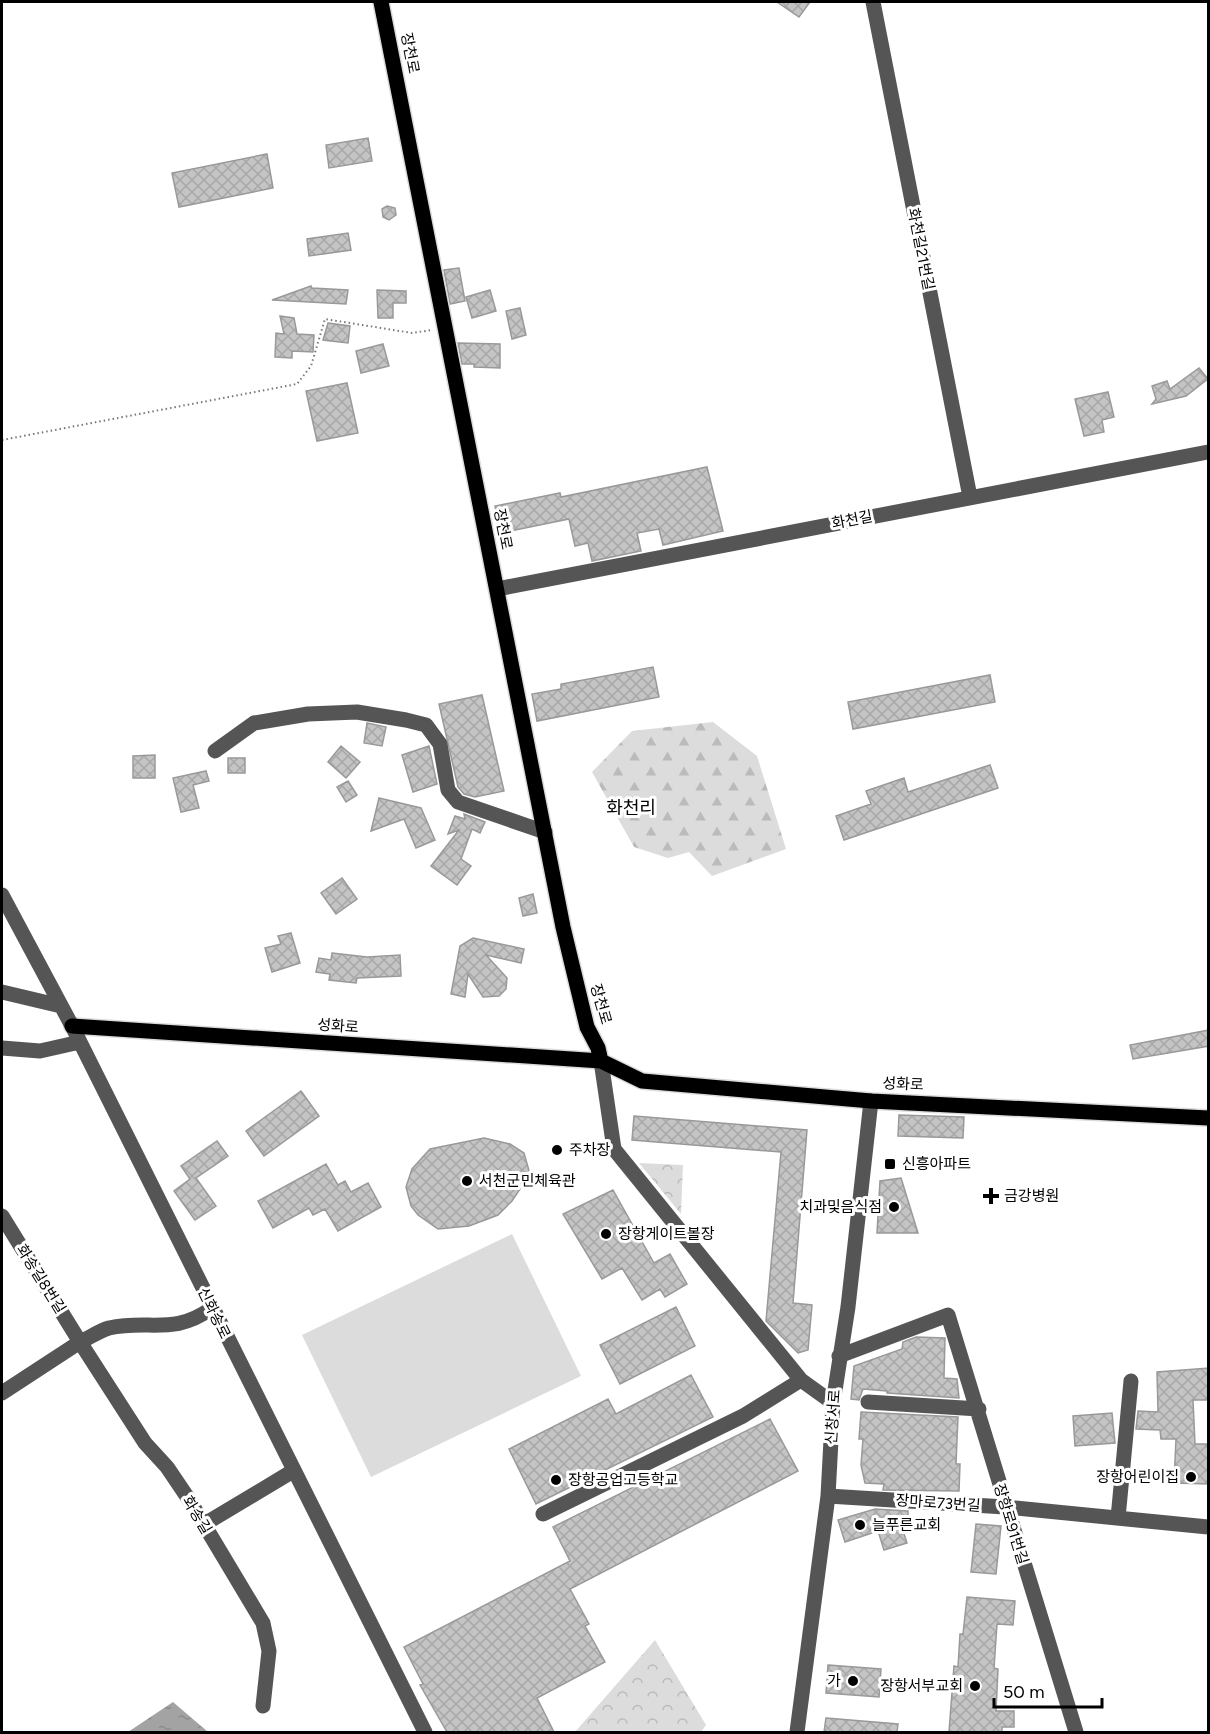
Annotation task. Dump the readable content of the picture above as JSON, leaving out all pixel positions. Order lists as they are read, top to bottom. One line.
{"streets":{"main road":["장천로","성화로"],"street":["화천길21번길","화천길","화송길8번길","신화송로","신창서로","장마로73번길","화송길","장항로91번길"]},"crossings":[["장천로","화천길"],["장천로","성화로"],["화천길21번길","화천길"],["성화로","신화송로"],["성화로","신창서로"],["화송길8번길","화송길"],["신창서로","장마로73번길"],["신창서로","장항로91번길"],["장마로73번길","장항로91번길"]],"districts":["화천리"],"places":{"other":["주차장","서천군민체육관","치과및음식점","장항게이트볼장","장항어린이집","장항공업고등학교","늘푸른교회","가","장항서부교회"],"transit":["신흥아파트"],"health":["금강병원"]},"scale_bar":"50 m"}
